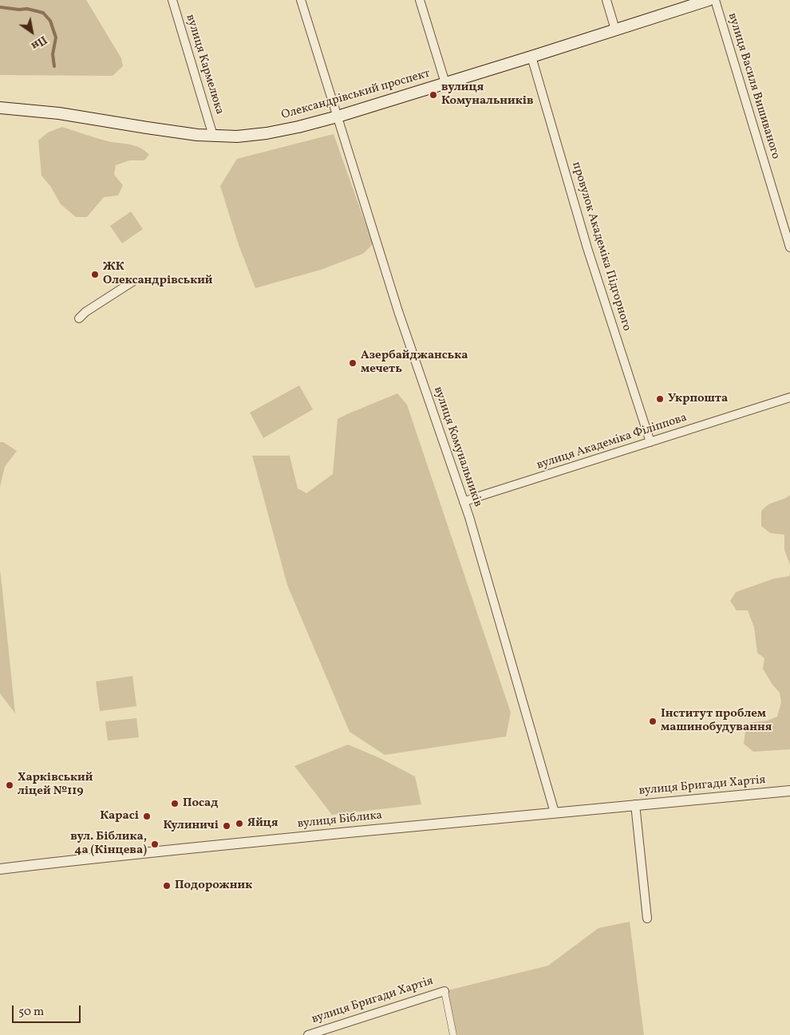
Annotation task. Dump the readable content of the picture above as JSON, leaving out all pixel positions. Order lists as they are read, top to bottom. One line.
{"streets":{"main road":["Олександрівський проспект"],"street":["вулиця Кармелюка","вулиця Василя Вишиваного","провулок Академіка Підгорного","вулиця Академіка Філіппова","вулиця Комунальників","вулиця Бригади Хартія","вулиця Біблика"]},"crossings":[["вулиця Кармелюка","Олександрівський проспект"],["Олександрівський проспект","провулок Академіка Підгорного"],["Олександрівський проспект","вулиця Комунальників"],["провулок Академіка Підгорного","вулиця Академіка Філіппова"],["вулиця Академіка Філіппова","вулиця Комунальників"],["вулиця Комунальників","вулиця Біблика"],["вулиця Бригади Хартія","вулиця Біблика"]],"places":["вулиця Комунальників","ЖК Олександрівський","Азербайджанська мечеть","Укрпошта","Інститут проблем машинобудування","Харківський ліцей №119","Посад","Карасі","Яйця","Кулиничі","вул. Біблика, 4а (Кінцева)","Подорожник"],"scale_bar":"50 m","north":"bottom right"}
